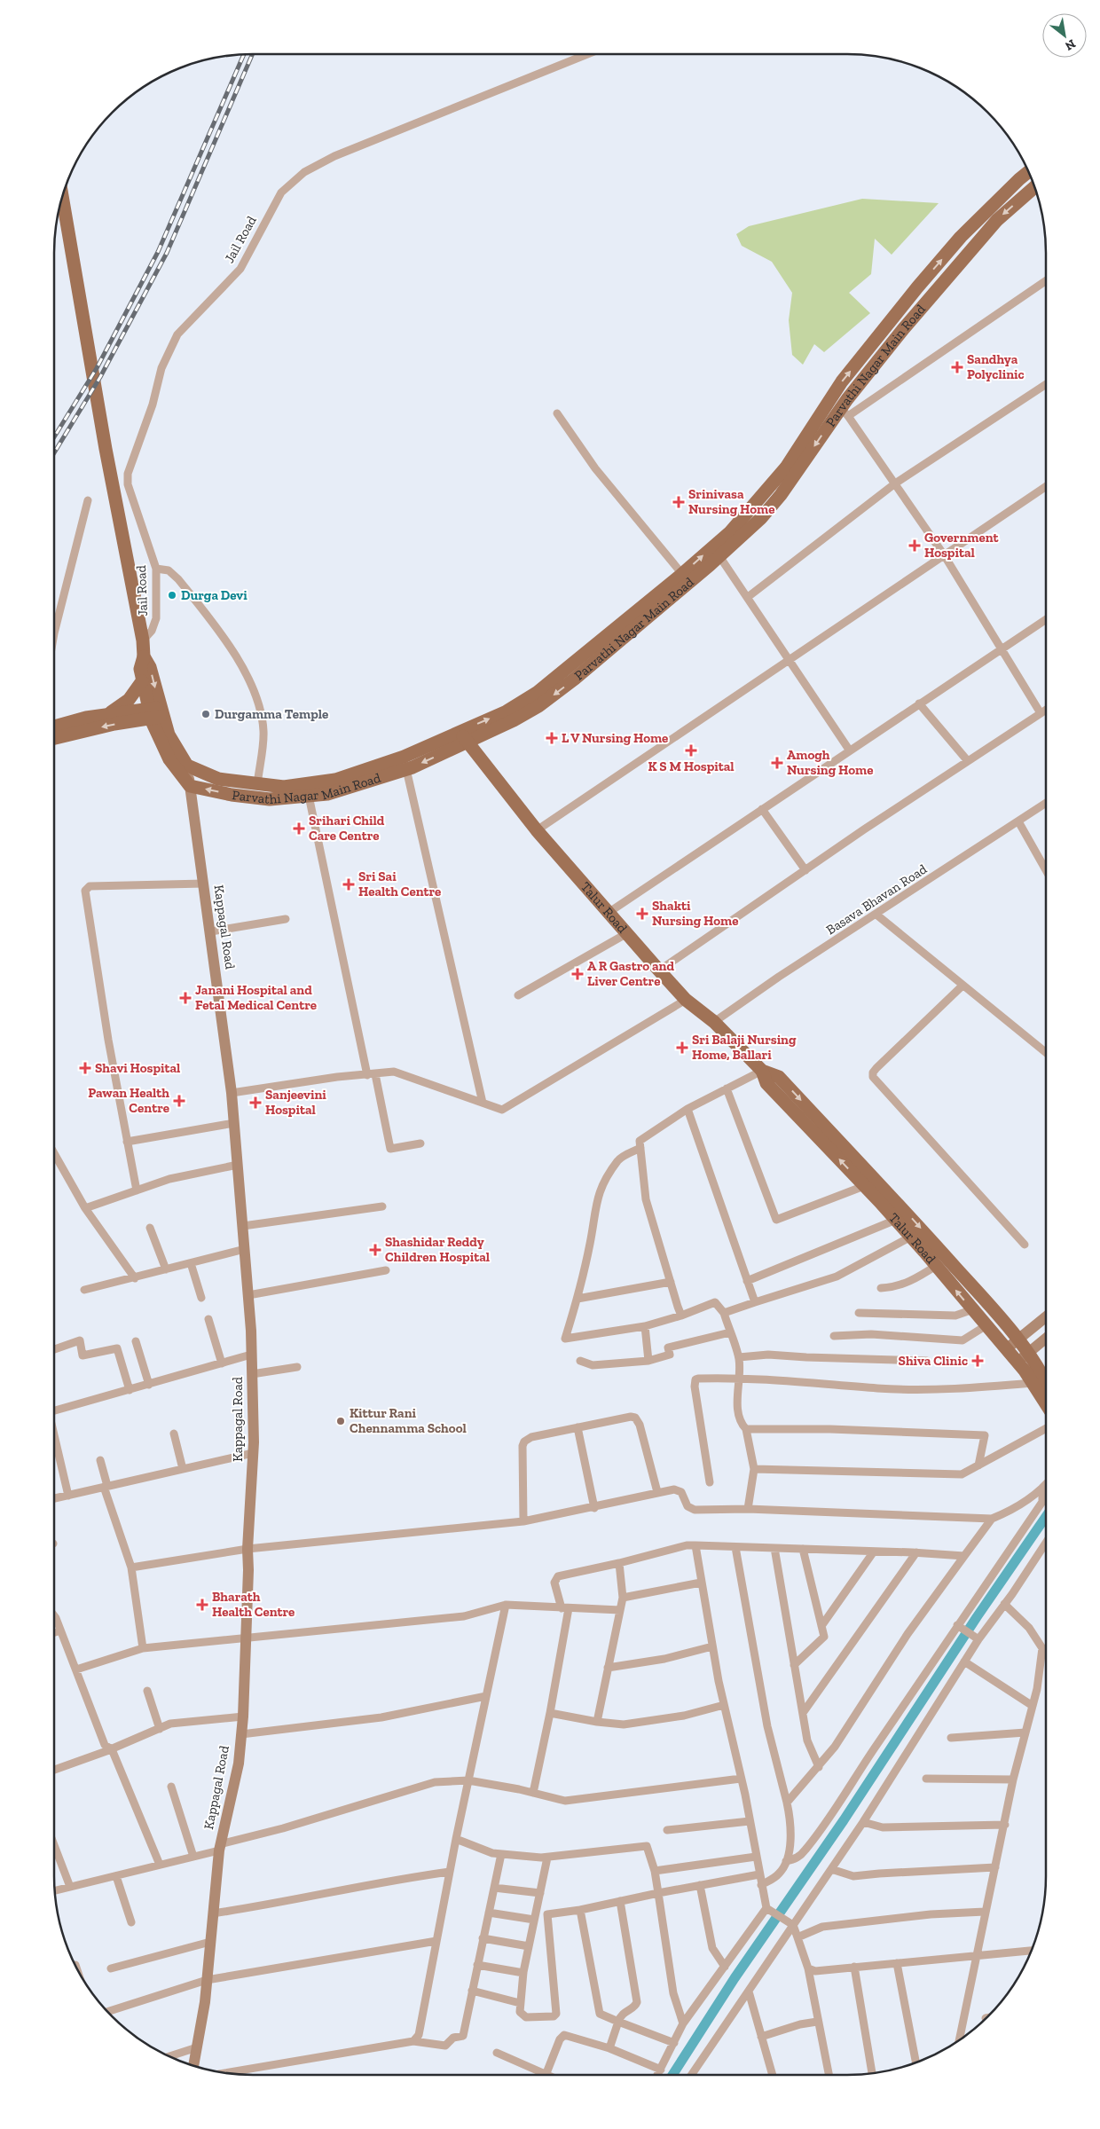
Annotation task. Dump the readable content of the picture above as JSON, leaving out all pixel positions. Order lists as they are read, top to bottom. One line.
{"streets":{"main road":["Parvathi Nagar Main Road","Talur Road","Kappagal Road"],"street":["Jail Road","Basava Bhavan Road"]},"crossings":[["Parvathi Nagar Main Road","Talur Road"],["Parvathi Nagar Main Road","Kappagal Road"],["Basava Bhavan Road","Talur Road"]],"places":{"health":["Sandhya Polyclinic","Srinivasa Nursing Home","Government Hospital","L V Nursing Home","K S M Hospital","Amogh Nursing Home","Srihari Child Care Centre","Sri Sai Health Centre","Shakti Nursing Home","A R Gastro and Liver Centre","Janani Hospital and Fetal Medical Centre","Sri Balaji Nursing Home, Ballari","Shavi Hospital","Pawan Health Centre","Sanjeevini Hospital","Shashidar Reddy Children Hospital","Shiva Clinic","Bharath Health Centre"],"other":["Durga Devi","Durgamma Temple","Kittur Rani Chennamma School"]},"north":"bottom right"}
